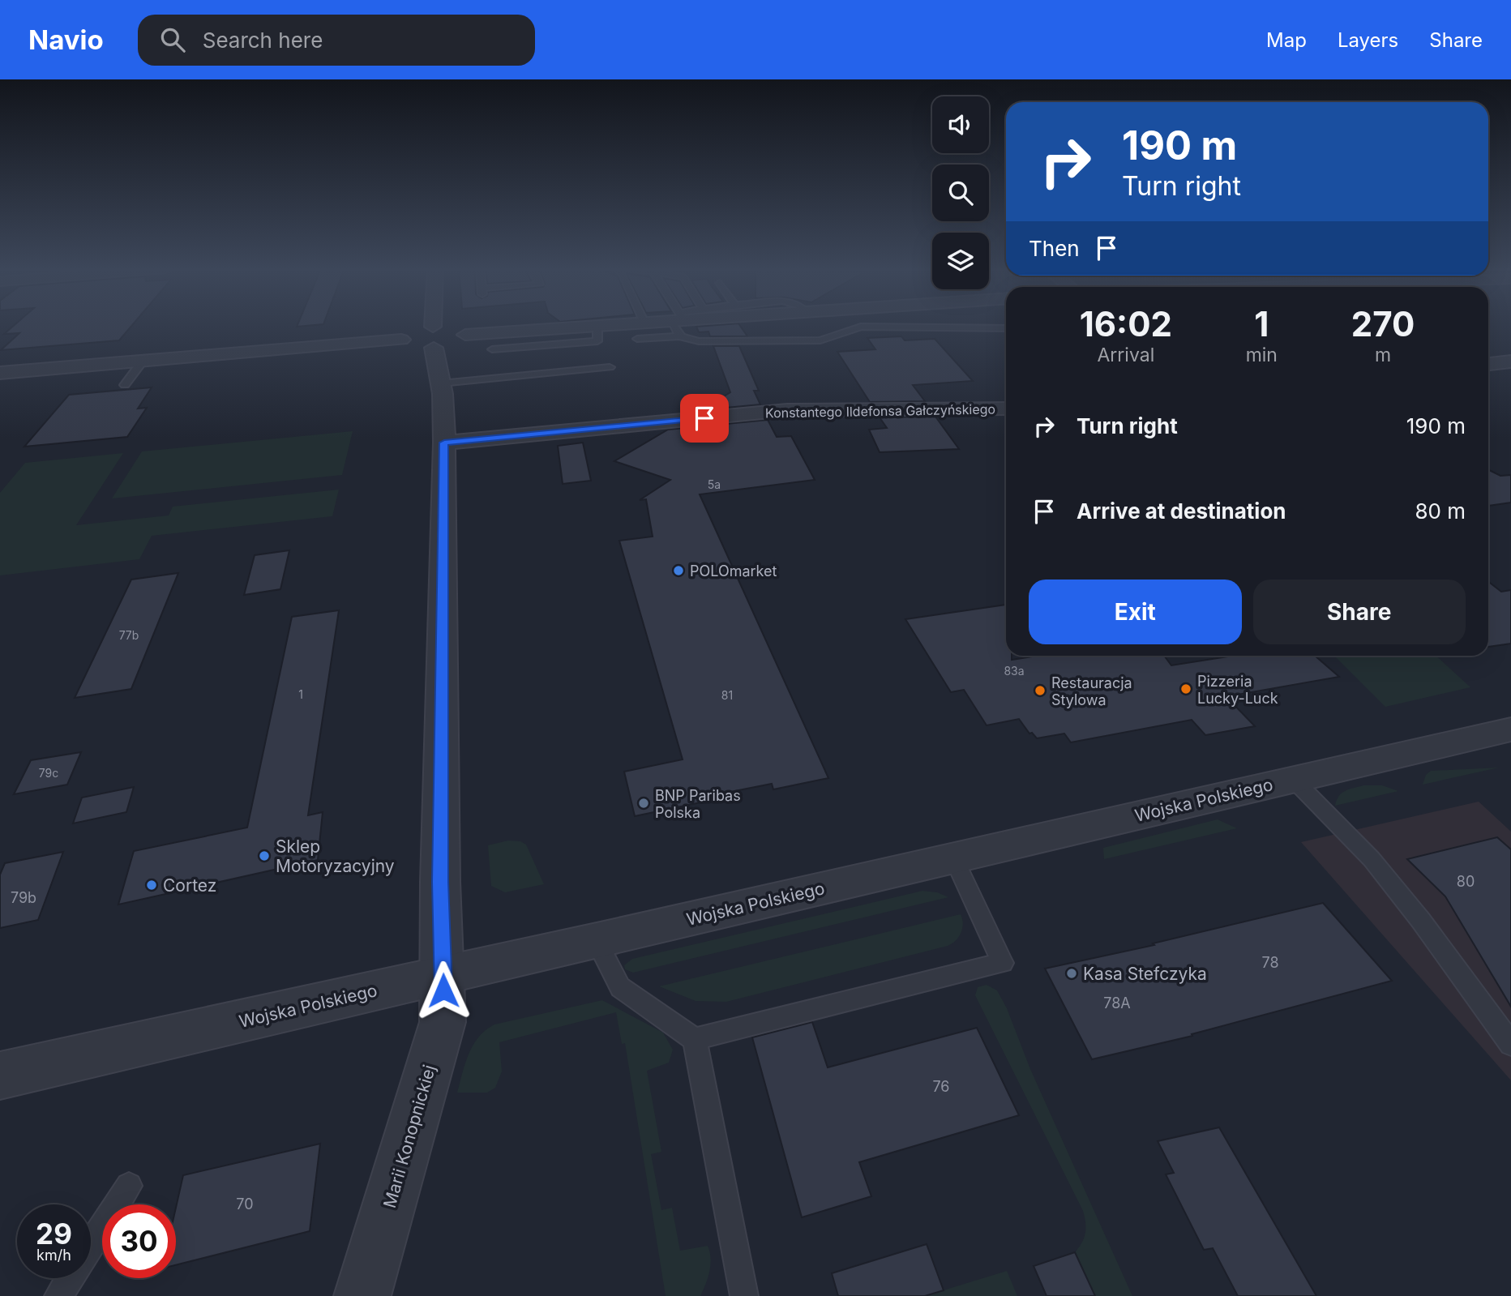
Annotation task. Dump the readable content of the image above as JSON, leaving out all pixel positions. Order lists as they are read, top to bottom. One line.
{"streets":{"street":["Konstantego Ildefonsa Gałczyńskiego","Wojska Polskiego","Marii Konopnickiej"]},"crossings":[["Konstantego Ildefonsa Gałczyńskiego","Marii Konopnickiej"],["Wojska Polskiego","Marii Konopnickiej"]],"places":["POLOmarket","Pizzeria Lucky-Luck","Restauracja Stylowa","BNP Paribas Polska","Sklep Motoryzacyjny","Cortez","Kasa Stefczyka"],"house_numbers":["5a","77b","83a","1","81","79c","80","79b","78","78A","76","70"],"page":{"header":"Navio","search":"Search here","nav":["Map","Layers","Share"],"turn":["190 m","Turn right"],"then":"Then","eta":["16:02","Arrival","1","min","270","m"],"list":[{"name":"Turn right","value":"190 m"},{"name":"Arrive at destination","value":"80 m"}],"buttons":["Exit","Share"],"speed":"29 km/h","limit":"30"}}
